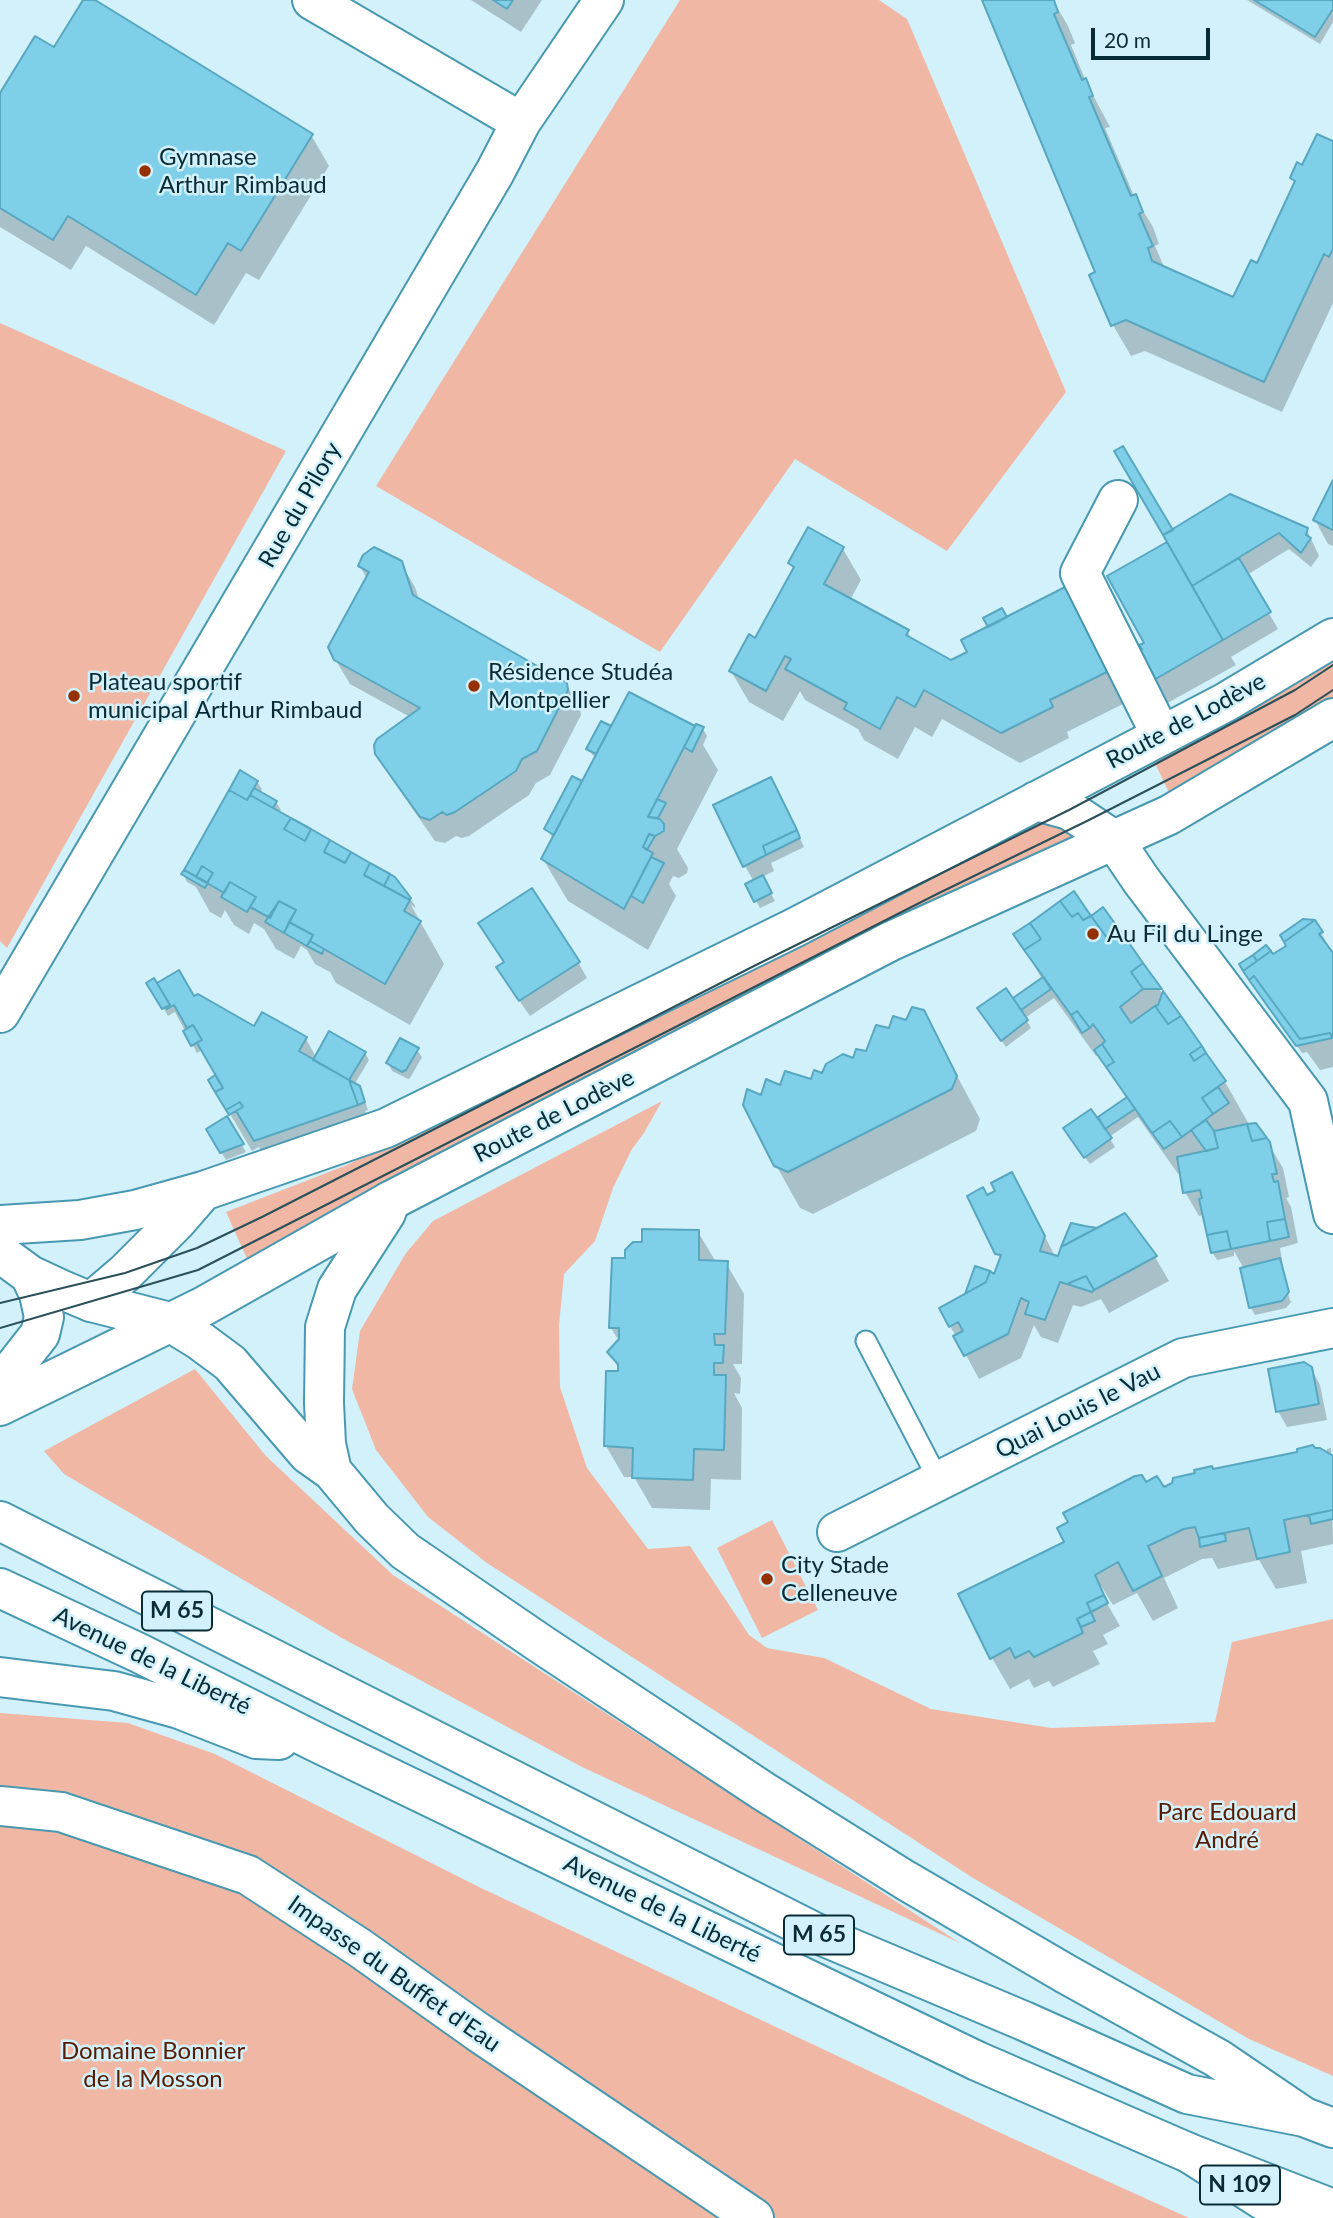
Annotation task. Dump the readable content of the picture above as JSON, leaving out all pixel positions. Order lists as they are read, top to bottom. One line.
{"streets":{"main road":["Rue du Pilory","Route de Lodève","Quai Louis le Vau","M 65","Avenue de la Liberté","Impasse du Buffet d'Eau","N 109"]},"crossings":[["Route de Lodève","M 65"],["M 65","Avenue de la Liberté"],["Avenue de la Liberté","N 109"]],"parks":["Parc Edouard André","Domaine Bonnier de la Mosson"],"places":["Gymnase Arthur Rimbaud","Résidence Studéa Montpellier","Plateau sportif municipal Arthur Rimbaud","Au Fil du Linge","City Stade Celleneuve"],"scale_bar":"20 m"}
